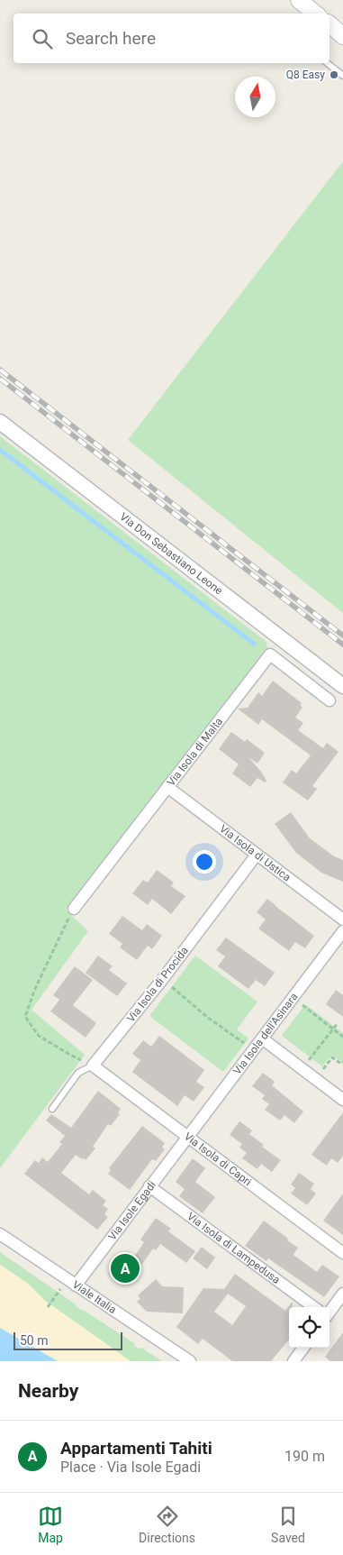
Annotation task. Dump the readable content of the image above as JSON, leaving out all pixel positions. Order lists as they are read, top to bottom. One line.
{"streets":{"street":["Via Don Sebastiano Leone","Via Isola di Malta","Via Isola di Ustica","Via Isola di Procida","Via Isola dell'Asinara","Via Isola di Capri","Via Isole Egadi","Via Isola di Lampedusa","Viale Italia"]},"crossings":[["Via Isola di Malta","Via Isola di Ustica"],["Via Isola di Ustica","Via Isola di Procida"],["Via Isola di Procida","Via Isola di Capri"],["Via Isola dell'Asinara","Via Isola di Capri"],["Via Isola dell'Asinara","Via Isole Egadi"],["Via Isola di Capri","Via Isole Egadi"],["Via Isole Egadi","Via Isola di Lampedusa"],["Via Isole Egadi","Viale Italia"]],"places":["Q8 Easy"],"scale_bar":"50 m","north":"top","page":{"search":"Search here","pins":"A","scale":"50 m","heading":"Nearby","list":[{"mark":"A","name":"Appartamenti Tahiti","note":"Place · Via Isole Egadi","value":"190 m"}],"nav":["Map","Directions","Saved"]}}
